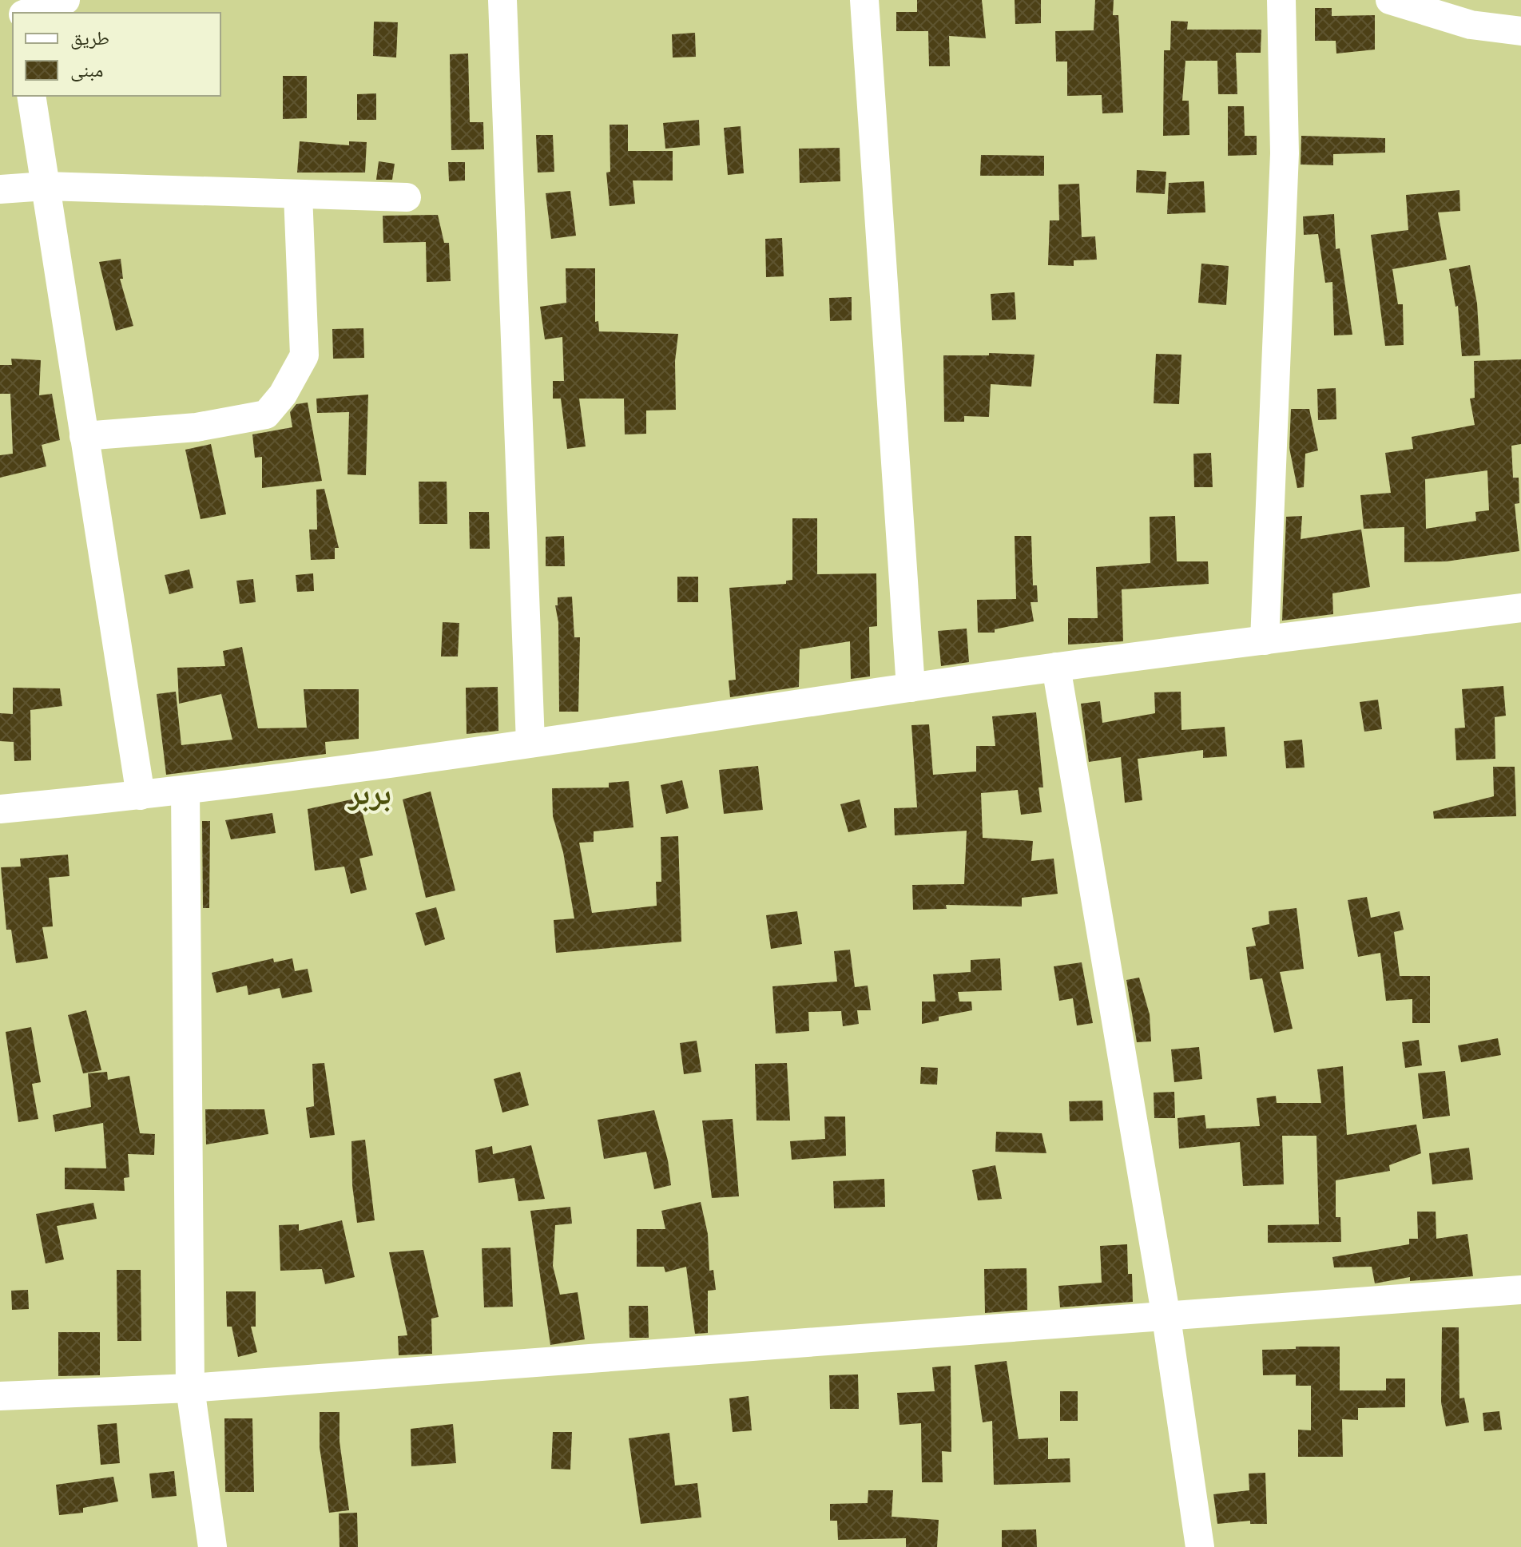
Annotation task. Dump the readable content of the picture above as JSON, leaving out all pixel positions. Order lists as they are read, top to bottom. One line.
{"districts":["بربر"],"legend":["طريق","مبنى"]}
